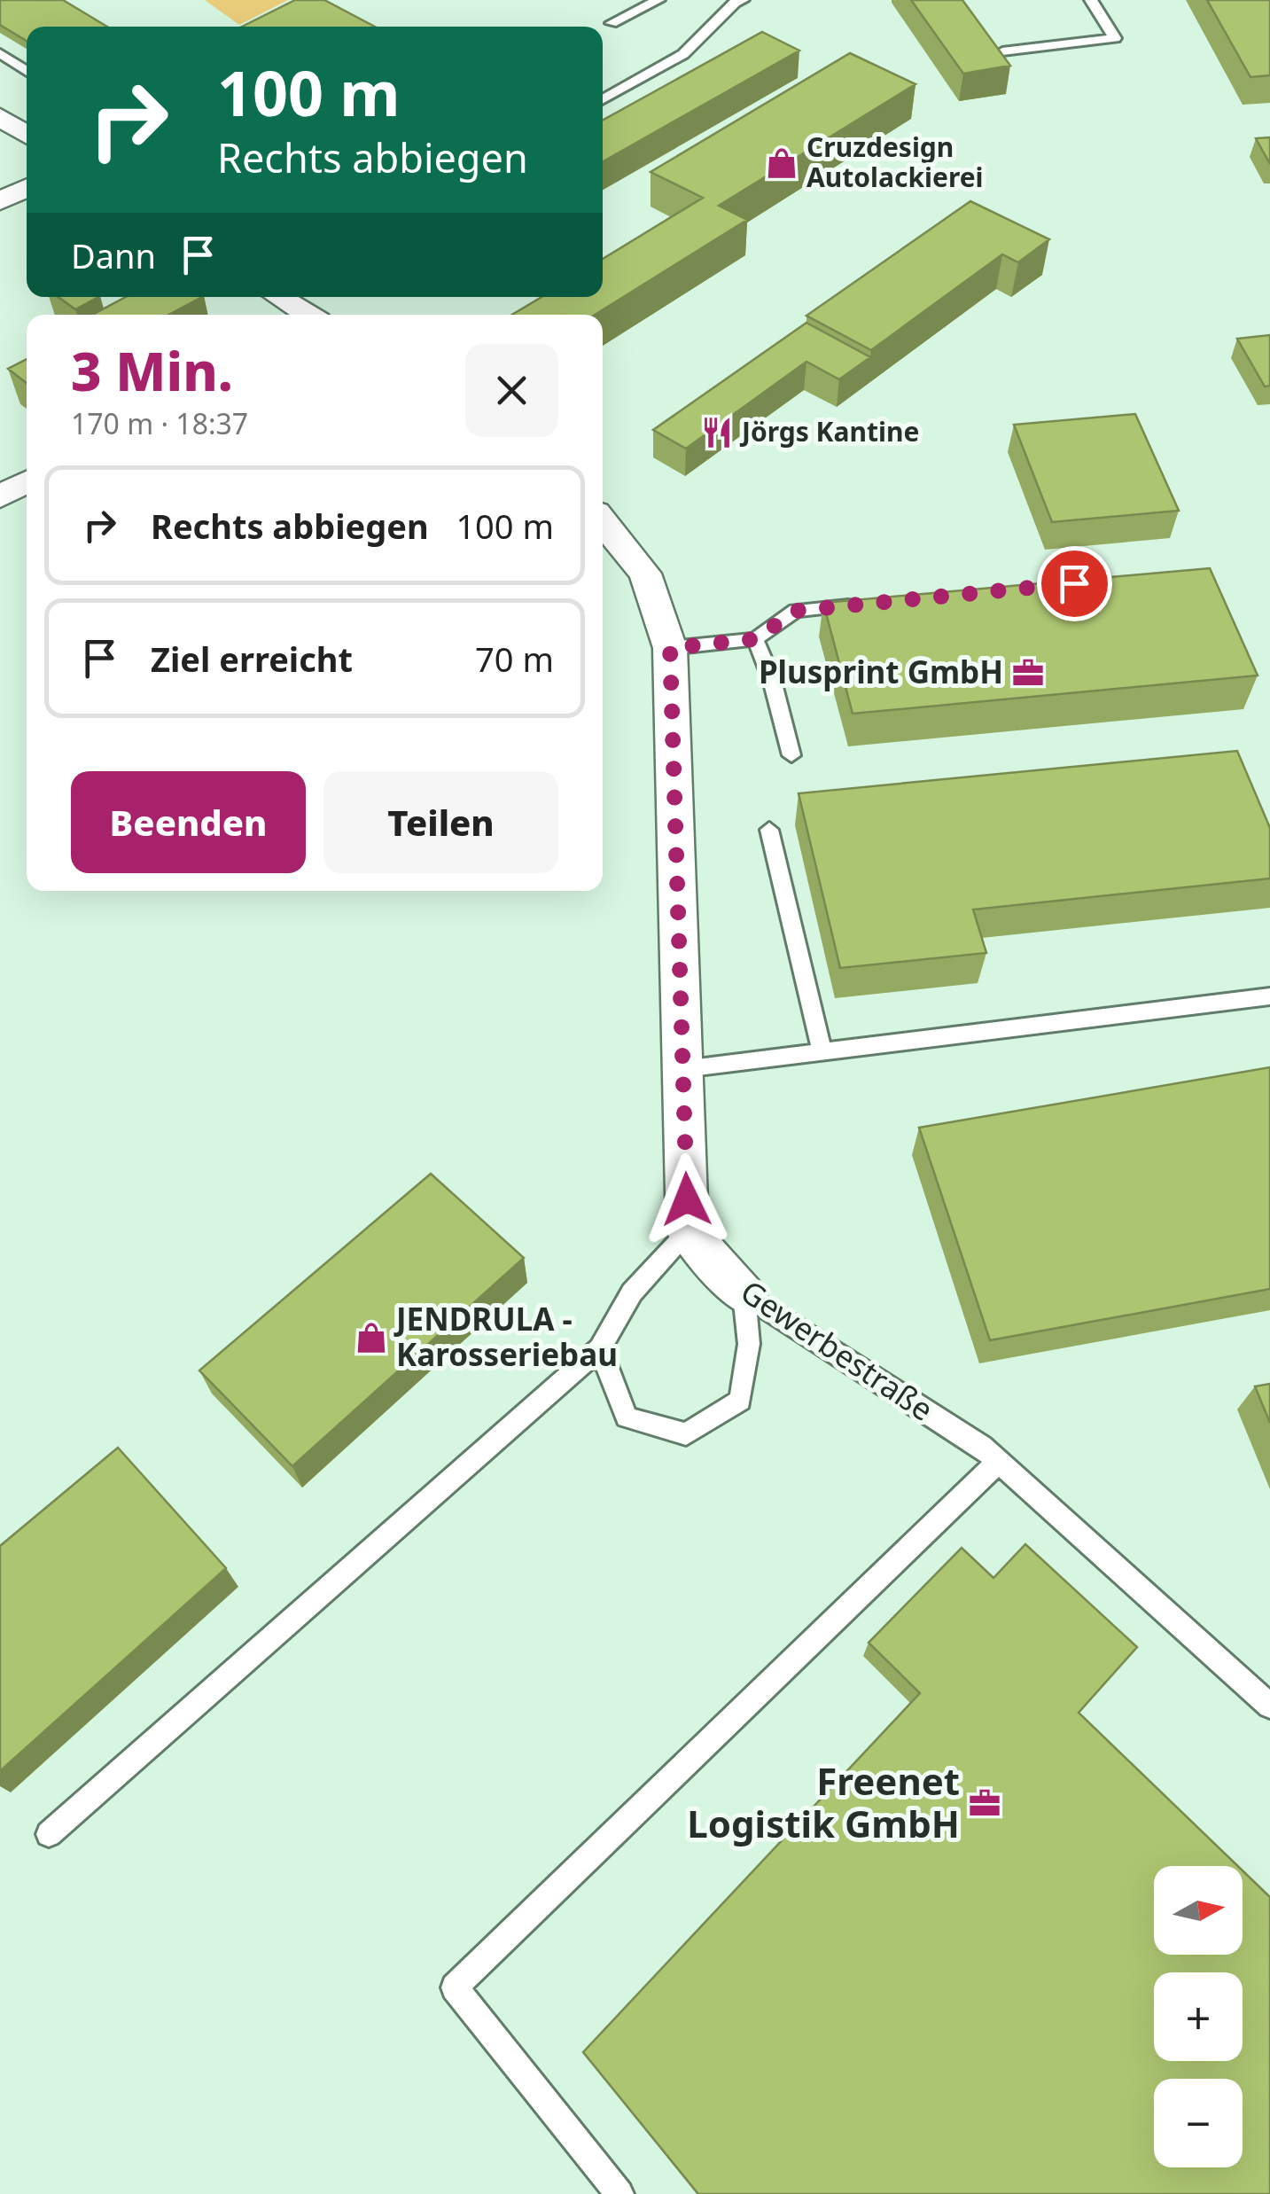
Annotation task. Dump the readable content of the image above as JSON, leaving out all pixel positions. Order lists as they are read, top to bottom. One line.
{"streets":{"street":["Gewerbestraße"]},"places":{"shop":["Cruzdesign Autolackierei","JENDRULA - Karosseriebau"],"restaurant":["Jörgs Kantine"],"office":["Plusprint GmbH","Freenet Logistik GmbH"]},"north":"right","page":{"turn":["100 m","Rechts abbiegen"],"then":"Dann","heading":["3 Min.","170 m · 18:37"],"list":[{"name":"Rechts abbiegen","value":"100 m"},{"name":"Ziel erreicht","value":"70 m"}],"buttons":["Beenden","Teilen"],"map_buttons":["+","−"]}}
